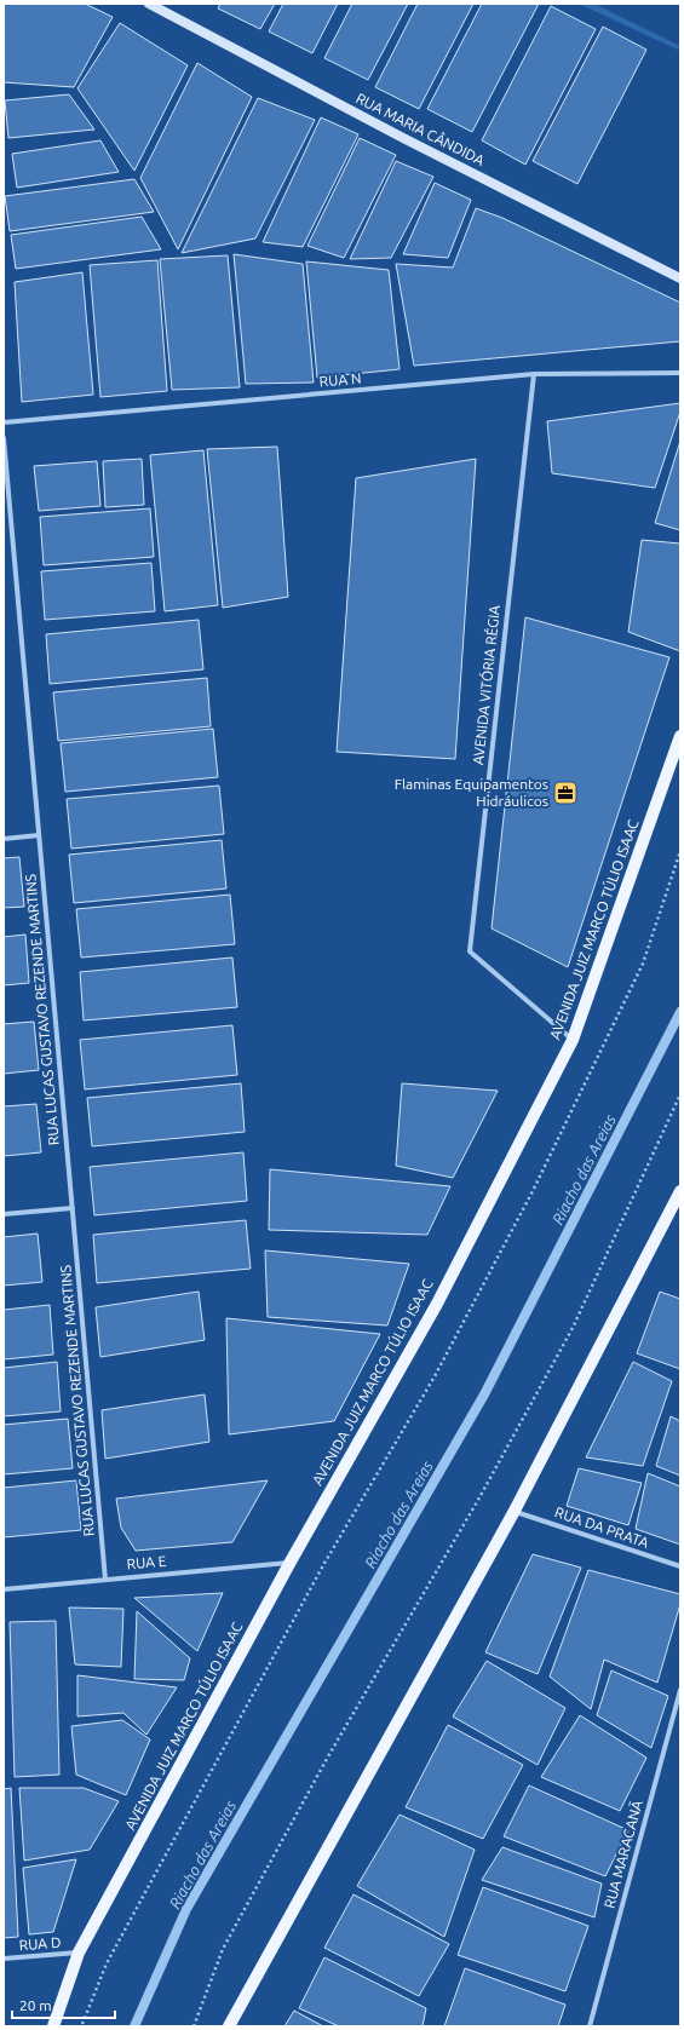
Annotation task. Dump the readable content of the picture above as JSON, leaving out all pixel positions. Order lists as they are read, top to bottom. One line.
{"streets":{"main road":["AVENIDA JUIZ MARCO TÚLIO ISAAC"],"street":["RUA MARIA CÂNDIDA","RUA N","AVENIDA VITÓRIA RÉGIA","RUA LUCAS GUSTAVO REZENDE MARTINS","RUA DA PRATA","RUA E","RUA MARACANÃ","RUA D"]},"crossings":[["RUA N","AVENIDA VITÓRIA RÉGIA"],["AVENIDA VITÓRIA RÉGIA","AVENIDA JUIZ MARCO TÚLIO ISAAC"],["AVENIDA JUIZ MARCO TÚLIO ISAAC","RUA E"],["AVENIDA JUIZ MARCO TÚLIO ISAAC","RUA D"],["RUA LUCAS GUSTAVO REZENDE MARTINS","RUA E"]],"water":["Riacho das Areias"],"places":{"office":["Flaminas Equipamentos Hidráulicos"]},"scale_bar":"20 m"}
